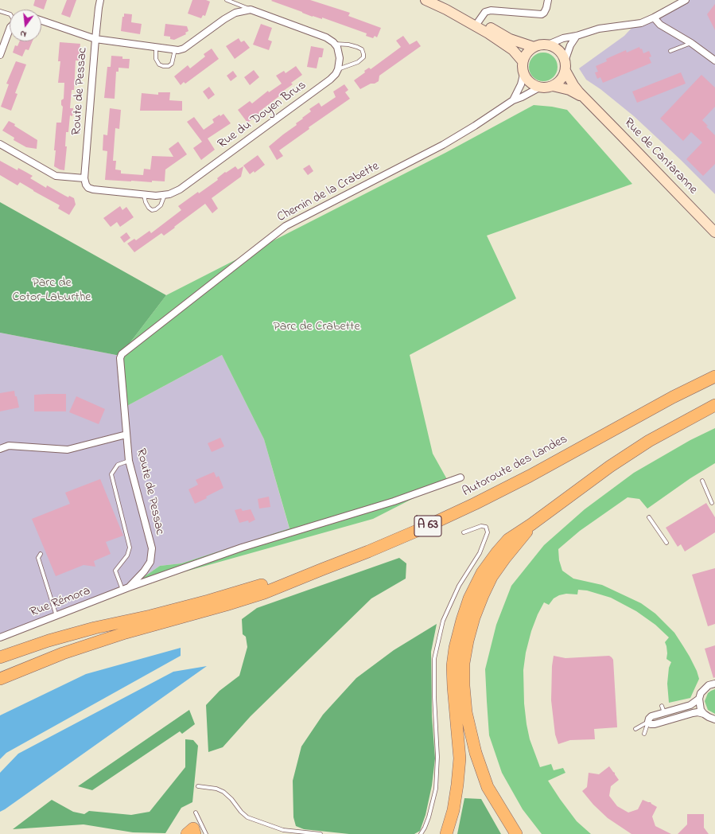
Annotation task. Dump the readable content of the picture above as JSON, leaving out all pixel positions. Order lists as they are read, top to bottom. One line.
{"streets":{"highway":["Autoroute des Landes","A 63"],"street":["Route de Pessac","Rue du Doyen Brus","Rue de Cantaranne","Chemin de la Crabette","Rue Rémora"]},"crossings":[["Route de Pessac","Rue du Doyen Brus"],["Route de Pessac","Chemin de la Crabette"],["Route de Pessac","Rue Rémora"],["Rue de Cantaranne","Chemin de la Crabette"]],"parks":["Parc de Cotor-Laburthe","Parc de Crabette"],"north":"bottom"}
